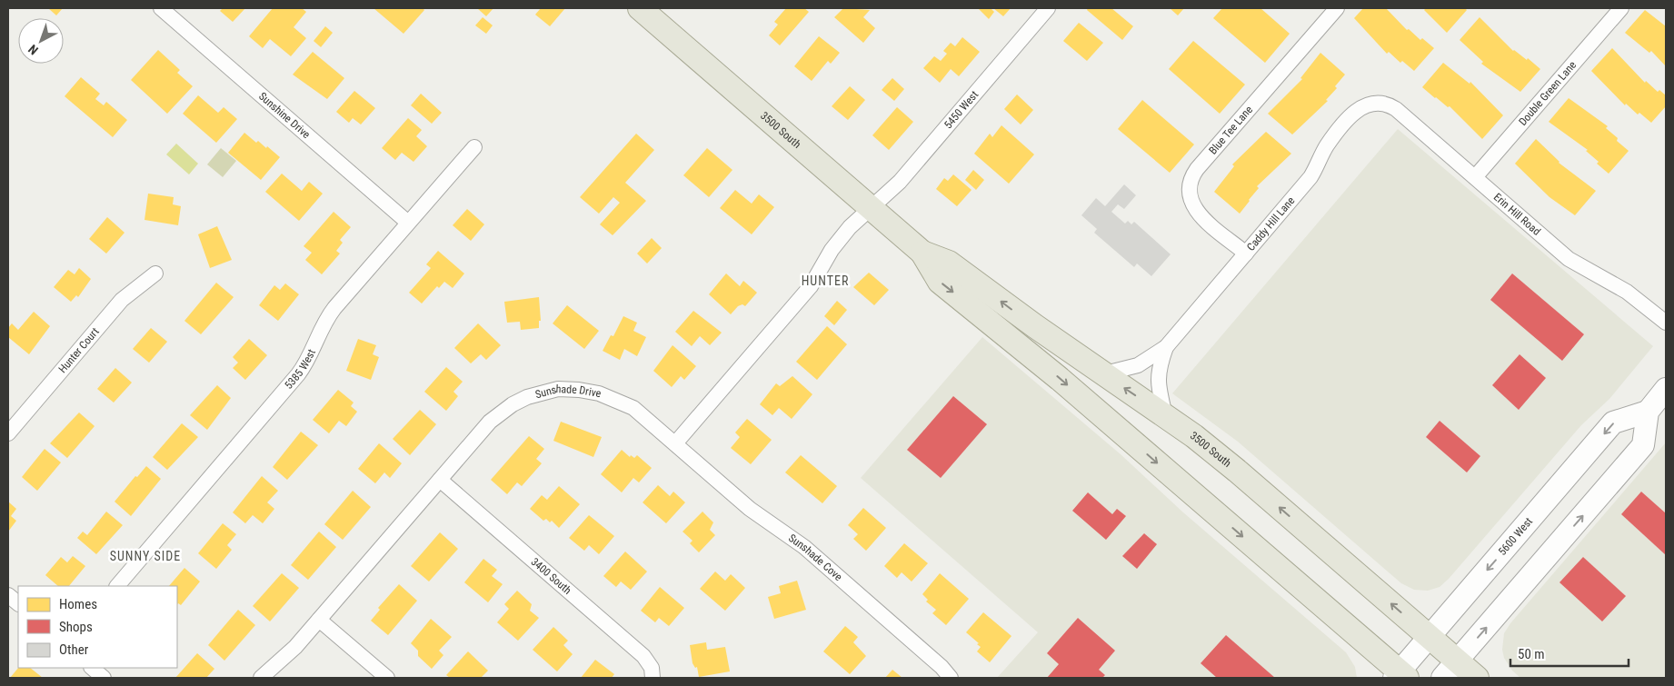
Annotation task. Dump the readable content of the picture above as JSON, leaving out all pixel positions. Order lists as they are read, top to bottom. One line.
{"streets":{"main road":["3500 South","5600 West"],"street":["Double Green Lane","5450 West","Sunshine Drive","Blue Tee Lane","Erin Hill Road","Caddy Hill Lane","Hunter Court","5385 West","Sunshade Drive","Sunshade Cove","3400 South"]},"crossings":[["Double Green Lane","Erin Hill Road"],["5450 West","3500 South"],["Sunshine Drive","5385 West"],["3500 South","Caddy Hill Lane"],["3500 South","5600 West"],["Blue Tee Lane","Caddy Hill Lane"],["Erin Hill Road","Caddy Hill Lane"],["Sunshade Drive","Sunshade Cove"],["Sunshade Drive","3400 South"]],"districts":["HUNTER","SUNNY SIDE"],"legend":["Homes","Shops","Other"],"scale_bar":"50 m","north":"bottom left"}
